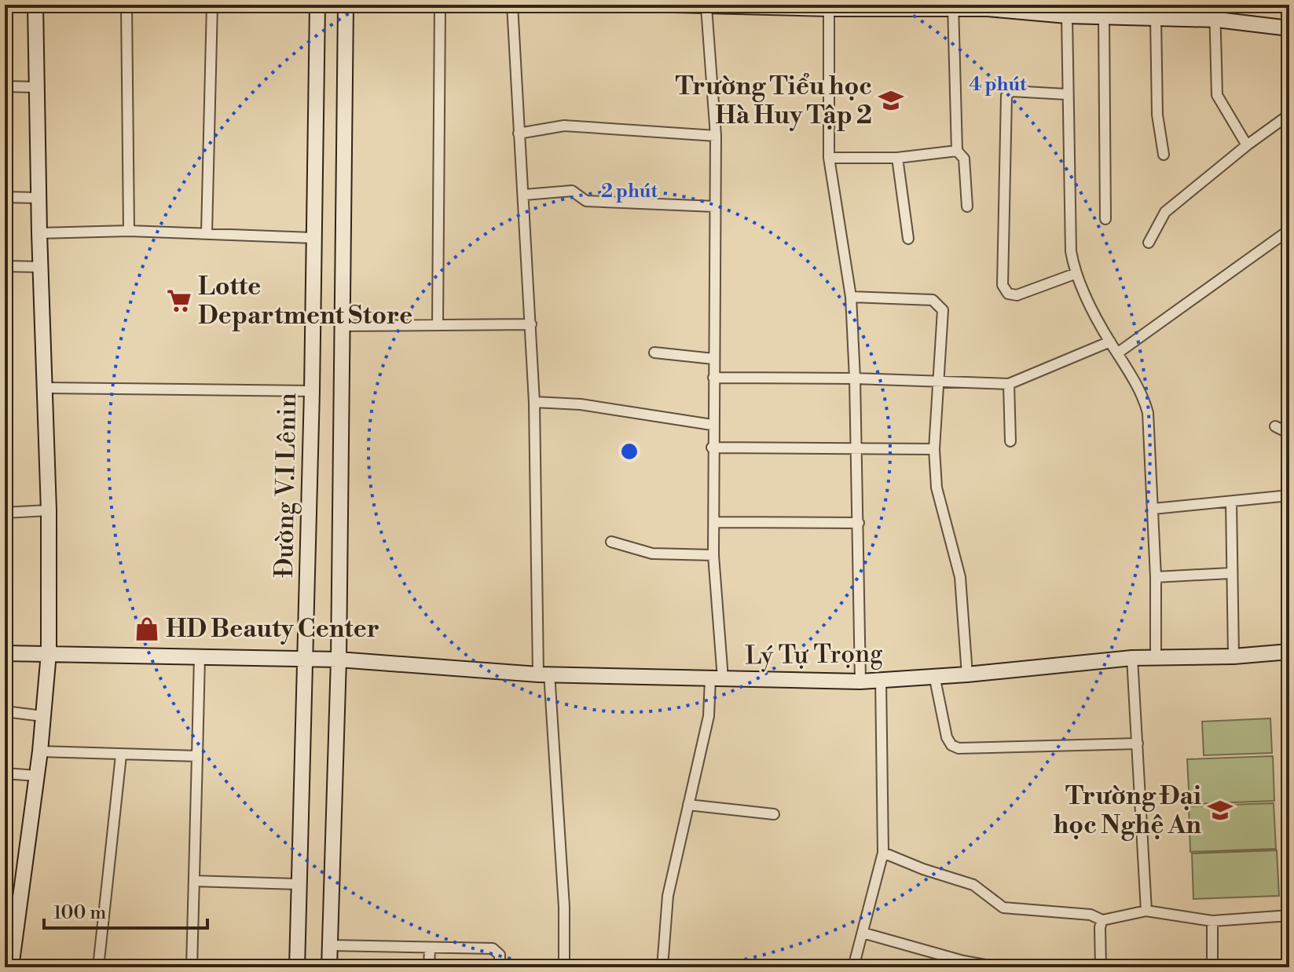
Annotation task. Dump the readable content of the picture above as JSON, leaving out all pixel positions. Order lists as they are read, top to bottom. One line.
{"streets":{"street":["Đường V.I Lênin","Lý Tự Trọng"]},"crossings":[["Đường V.I Lênin","Lý Tự Trọng"]],"places":{"school or university":["Trường Tiểu học Hà Huy Tập 2","Trường Đại học Nghệ An"],"supermarket":["Lotte Department Store"],"shop":["HD Beauty Center"]},"scale_bar":"100 m","rings":["4 phút","2 phút"]}
